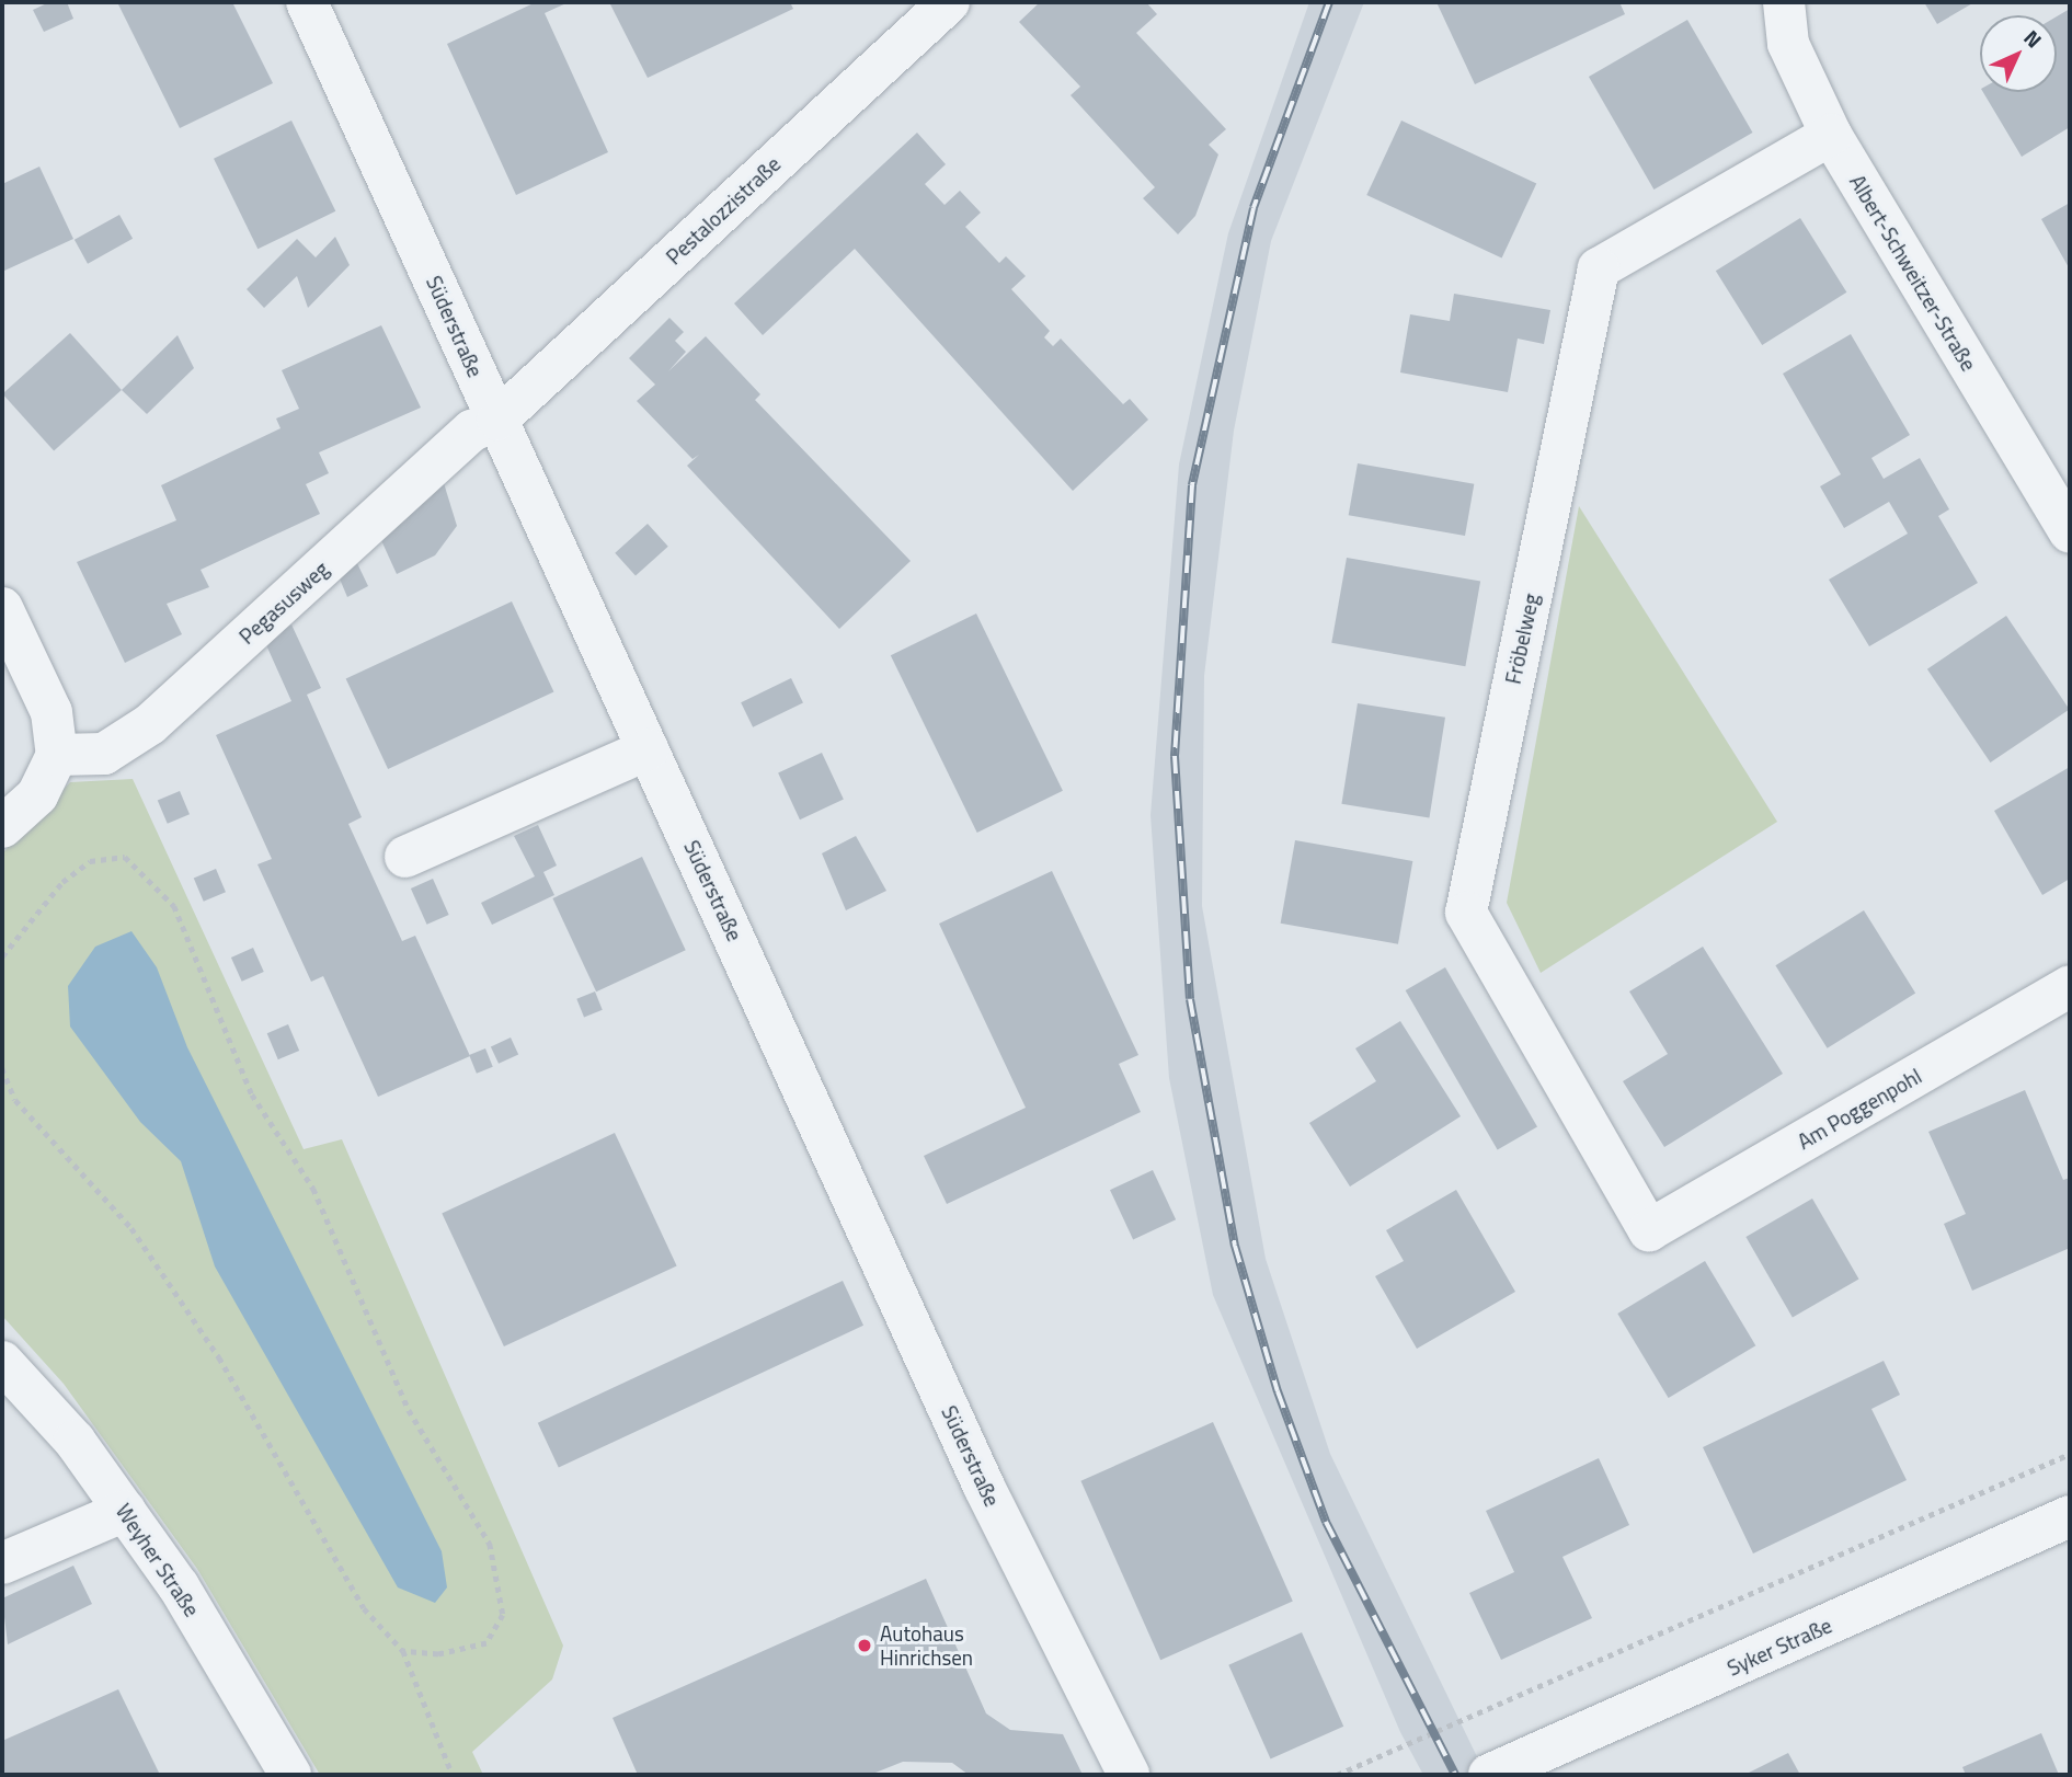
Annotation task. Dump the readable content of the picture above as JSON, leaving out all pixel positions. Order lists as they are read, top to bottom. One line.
{"streets":{"street":["Pestalozzistraße","Albert-Schweitzer-Straße","Süderstraße","Pegasusweg","Fröbelweg","Am Poggenpohl","Weyher Straße","Syker Straße"]},"crossings":[["Pestalozzistraße","Süderstraße"],["Pestalozzistraße","Pegasusweg"],["Albert-Schweitzer-Straße","Fröbelweg"],["Süderstraße","Pegasusweg"],["Fröbelweg","Am Poggenpohl"]],"places":["Autohaus Hinrichsen"],"north":"top right"}
